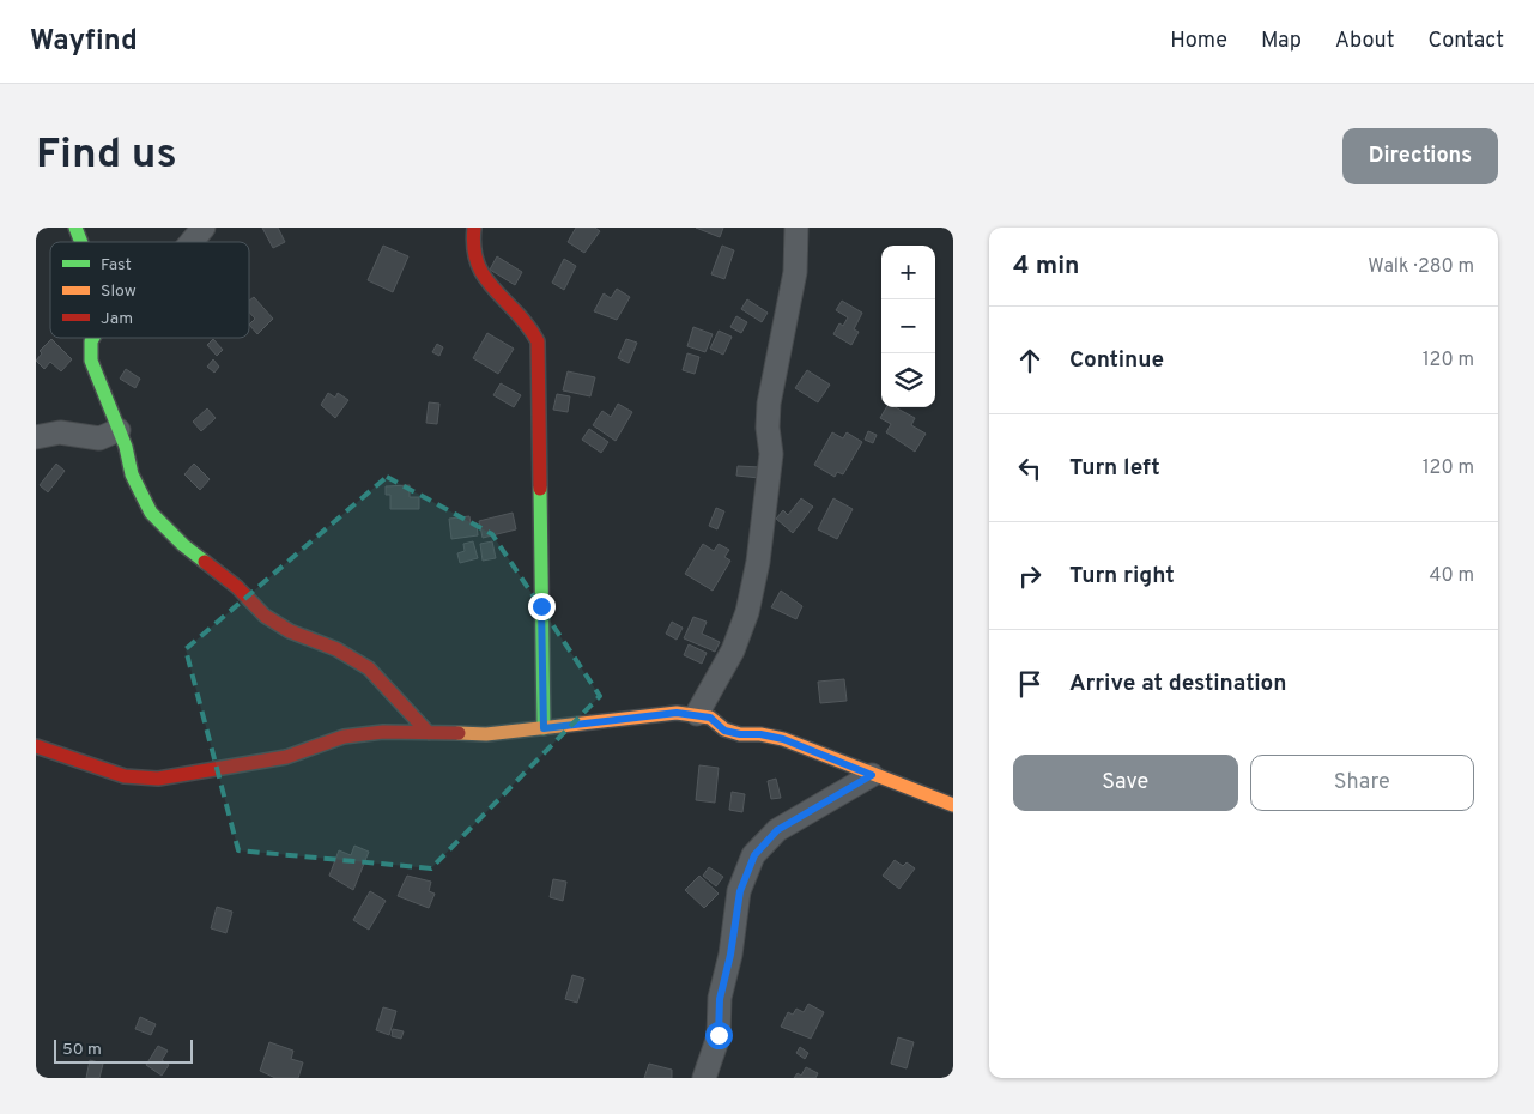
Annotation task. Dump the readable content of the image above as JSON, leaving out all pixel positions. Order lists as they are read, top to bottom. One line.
{"legend":["Fast","Slow","Jam"],"scale_bar":"50 m","page":{"header":"Wayfind","nav":["Home","Map","About","Contact"],"buttons":["Directions",["Save","Share"]],"title":"Find us","heading":["4 min","Walk · 280 m"],"map_buttons":["+","−"],"list":[["Continue","120 m"],["Turn left","120 m"],["Turn right","40 m"],"Arrive at destination"],"scale":"50 m"}}
